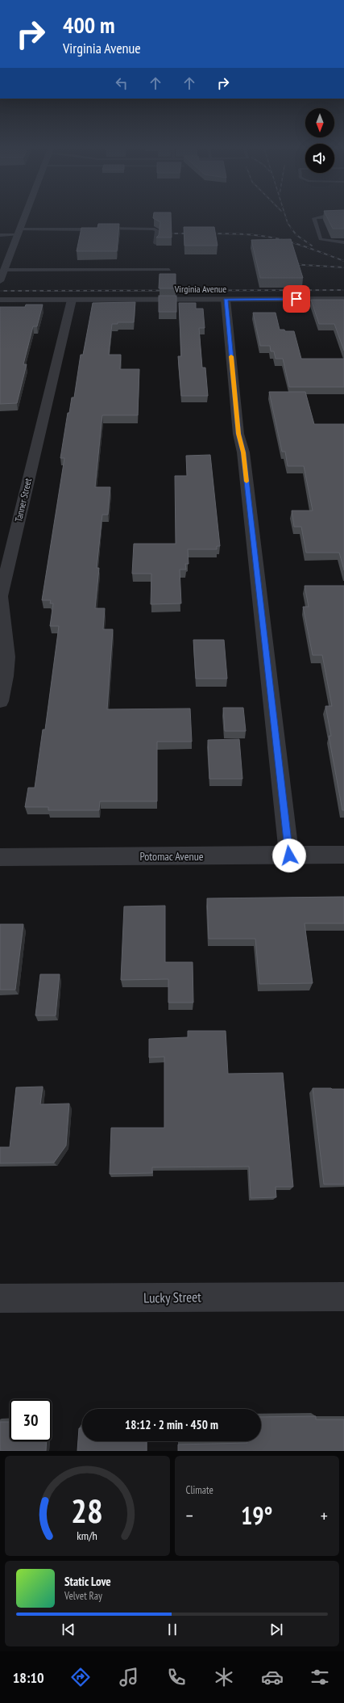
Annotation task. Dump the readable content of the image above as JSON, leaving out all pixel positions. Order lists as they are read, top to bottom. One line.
{"streets":{"street":["Virginia Avenue","Tanner Street","Potomac Avenue","Lucky Street"]},"crossings":[["Virginia Avenue","Tanner Street"]],"north":"bottom","page":{"turn":["400 m","Virginia Avenue"],"limit":"30","trip":"18:12 · 2 min · 450 m","tile":"Climate","heat":["−","19°","+"],"song":["Static Love","Velvet Ray"],"tabs":"18:10","gauge":["28","km/h"]}}
